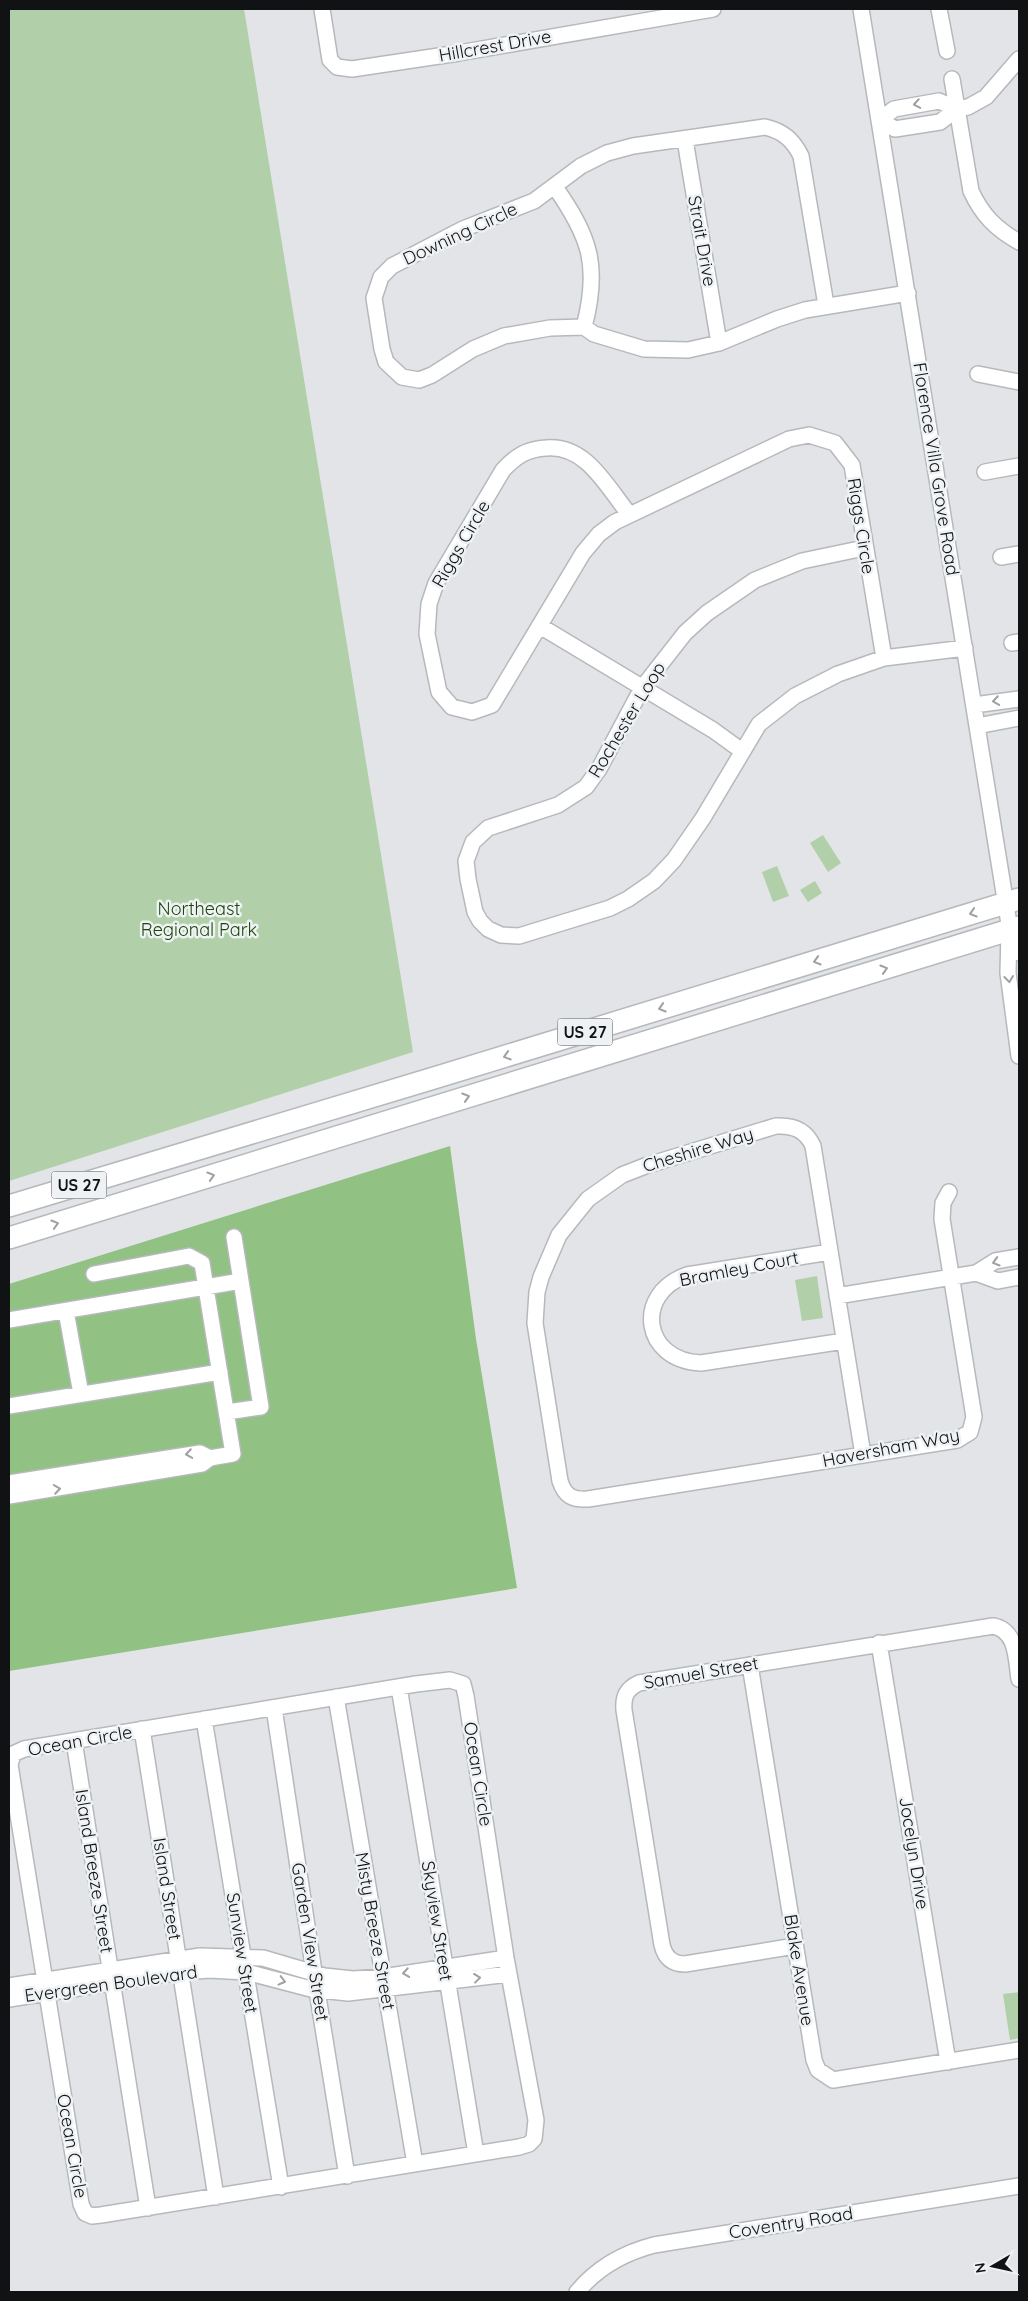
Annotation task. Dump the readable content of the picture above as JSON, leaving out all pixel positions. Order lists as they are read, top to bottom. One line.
{"streets":{"highway":["US 27"],"street":["Hillcrest Drive","Downing Circle","Strait Drive","Florence Villa Grove Road","Riggs Circle","Rochester Loop","Cheshire Way","Bramley Court","Haversham Way","Samuel Street","Ocean Circle","Jocelyn Drive","Island Breeze Street","Island Street","Skyview Street","Misty Breeze Street","Garden View Street","Sunview Street","Blake Avenue","Evergreen Boulevard","Coventry Road"]},"crossings":[["Downing Circle","Strait Drive"],["Downing Circle","Florence Villa Grove Road"],["Florence Villa Grove Road","Rochester Loop"],["Florence Villa Grove Road","US 27"],["Riggs Circle","Rochester Loop"],["Cheshire Way","Bramley Court"],["Cheshire Way","Haversham Way"],["Samuel Street","Jocelyn Drive"],["Samuel Street","Blake Avenue"],["Ocean Circle","Island Breeze Street"],["Ocean Circle","Island Street"],["Ocean Circle","Skyview Street"],["Ocean Circle","Misty Breeze Street"],["Ocean Circle","Garden View Street"],["Ocean Circle","Sunview Street"],["Ocean Circle","Evergreen Boulevard"],["Jocelyn Drive","Blake Avenue"],["Island Breeze Street","Evergreen Boulevard"],["Island Street","Evergreen Boulevard"],["Skyview Street","Evergreen Boulevard"],["Misty Breeze Street","Evergreen Boulevard"],["Garden View Street","Evergreen Boulevard"],["Sunview Street","Evergreen Boulevard"]],"parks":["Northeast Regional Park"],"north":"left"}
